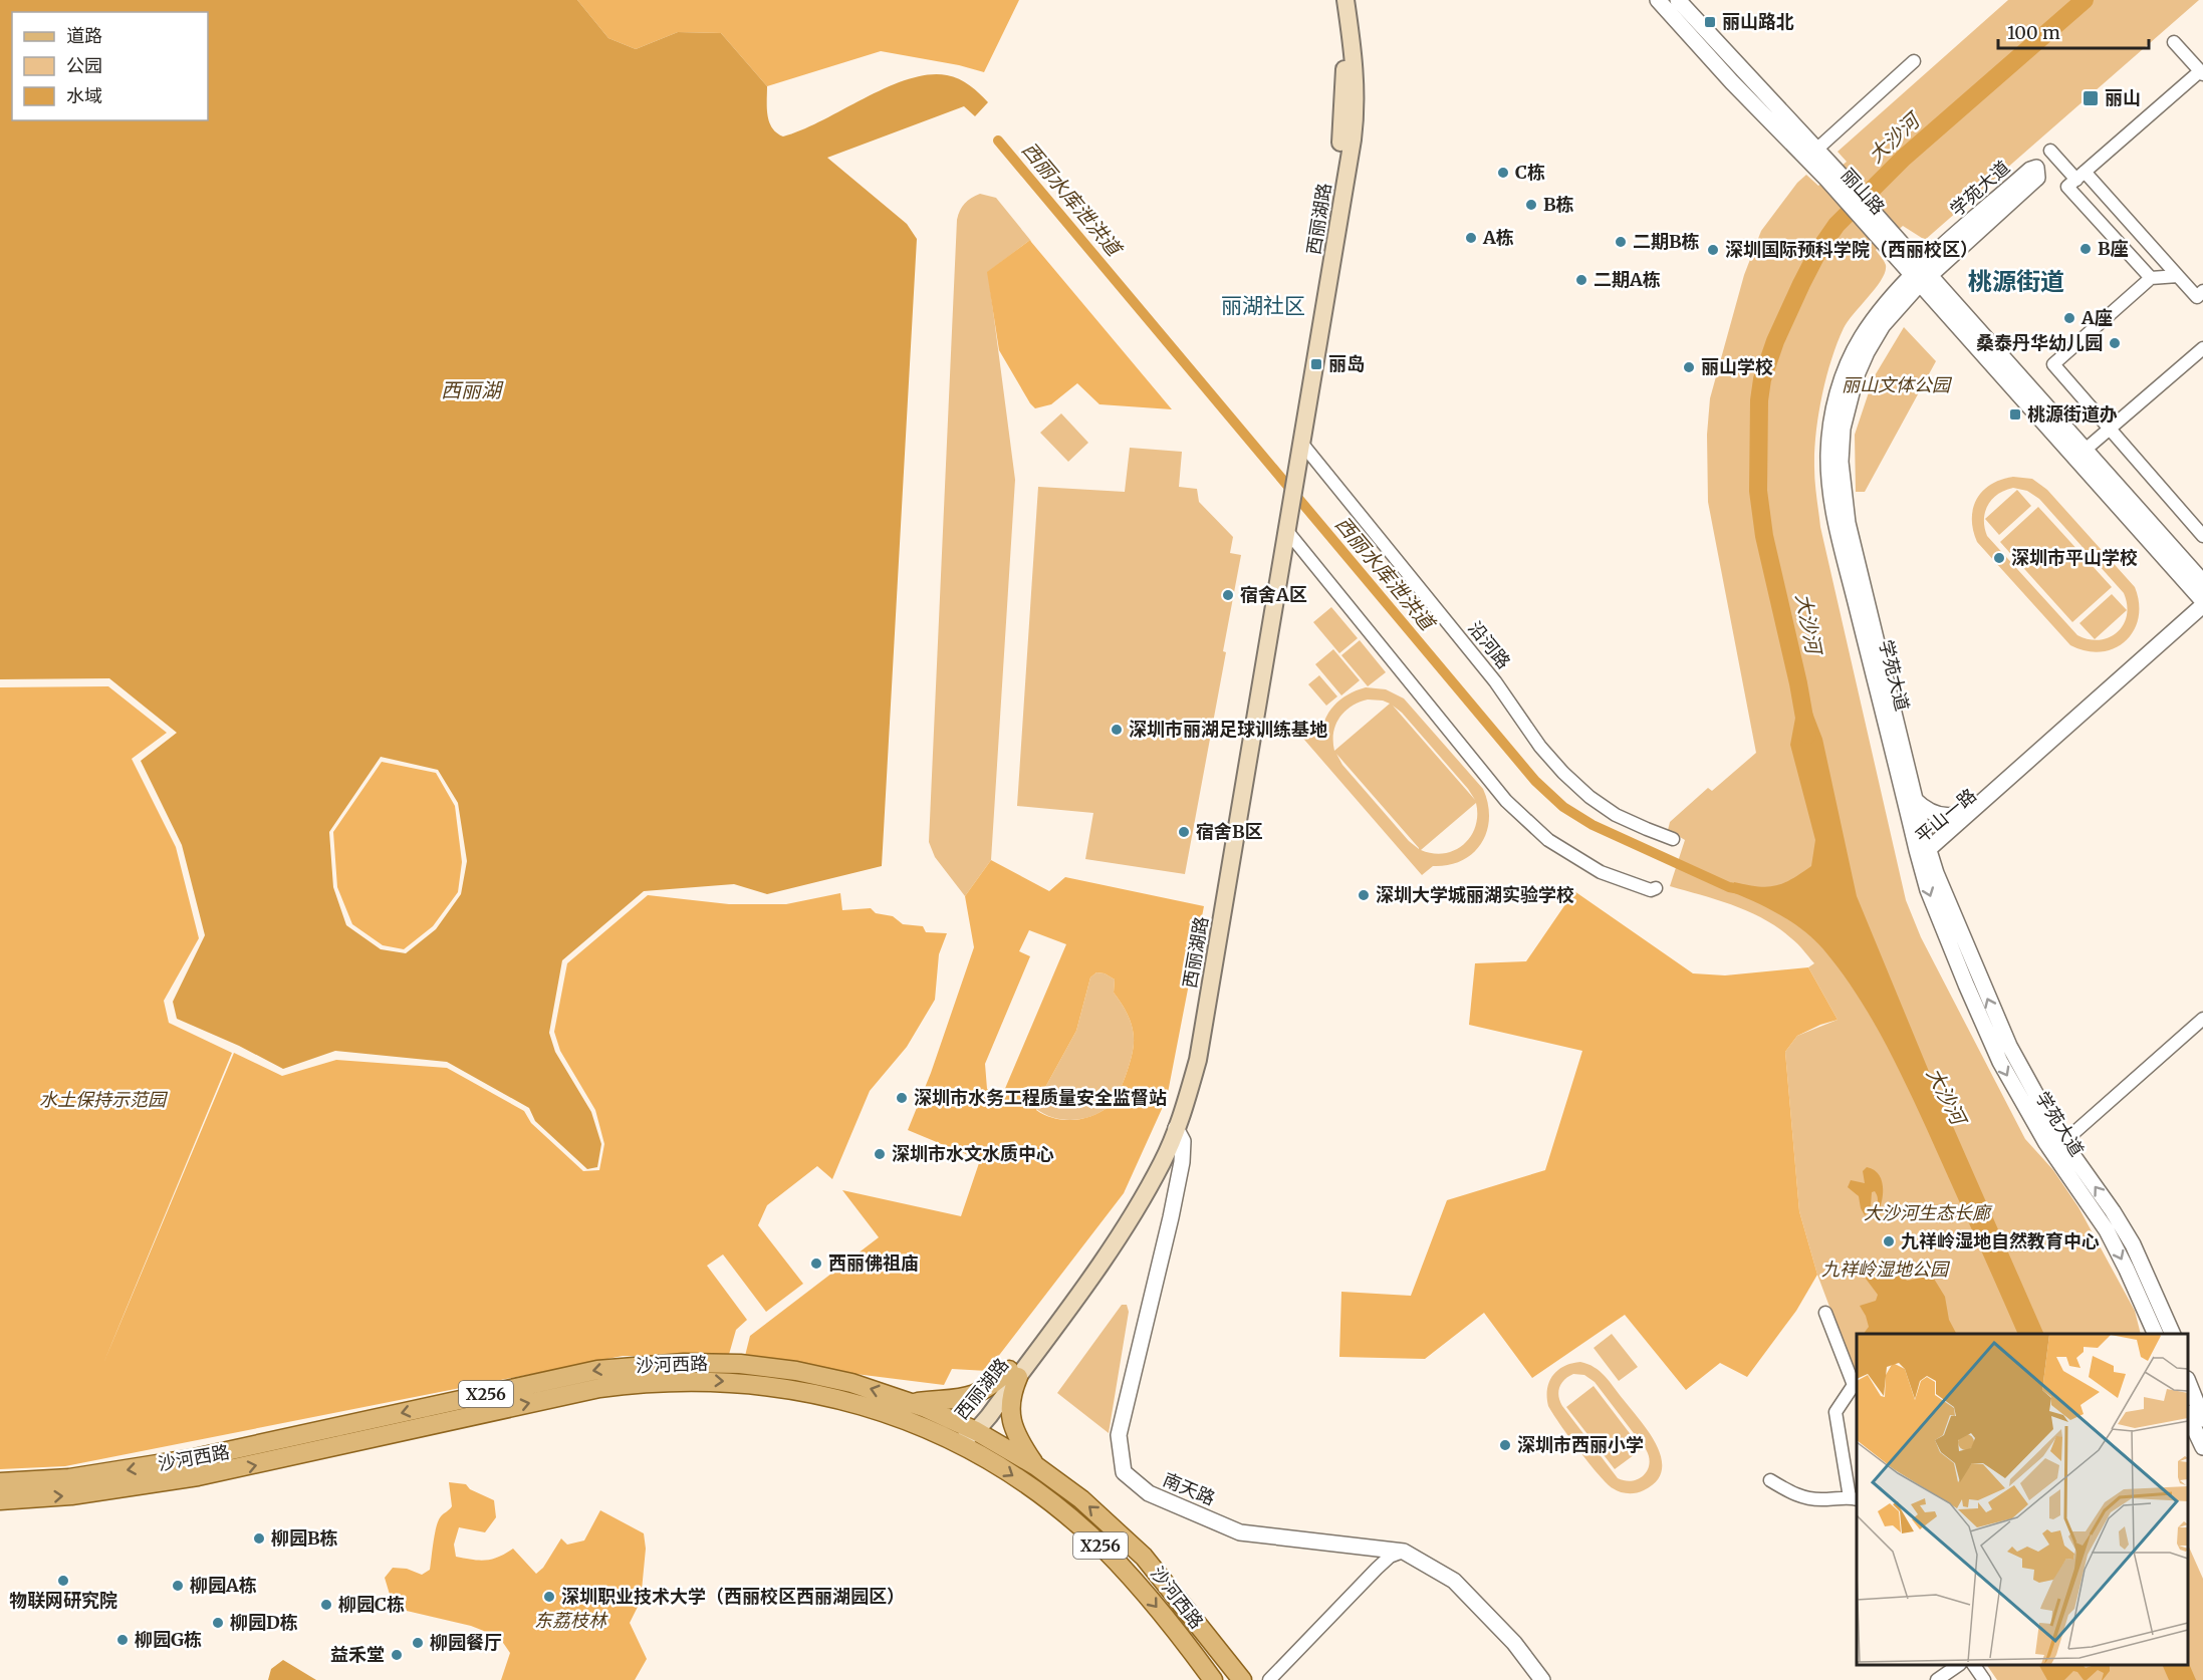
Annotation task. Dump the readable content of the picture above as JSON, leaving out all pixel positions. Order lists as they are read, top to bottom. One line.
{"streets":{"main road":["西丽湖路","沙河西路","X256"],"street":["学苑大道","丽山路","沿河路","平山一路","南天路"]},"crossings":[["学苑大道","丽山路"],["学苑大道","平山一路"],["丽山路","平山一路"],["西丽湖路","沿河路"],["西丽湖路","沙河西路"],["西丽湖路","南天路"]],"districts":["桃源街道","丽湖社区"],"water":["大沙河","西丽水库泄洪道","西丽湖"],"parks":["丽山文体公园","水土保持示范园","大沙河生态长廊","九祥岭湿地公园","东荔枝林"],"places":{"transit":["丽山路北","丽山","丽岛","桃源街道办"],"other":["C栋","B栋","A栋","二期B栋","B座","深圳国际预科学院（西丽校区）","二期A栋","A座","桑泰丹华幼儿园","丽山学校","深圳市平山学校","宿舍A区","深圳市丽湖足球训练基地","宿舍B区","深圳大学城丽湖实验学校","深圳市水务工程质量安全监督站","深圳市水文水质中心","九祥岭湿地自然教育中心","西丽佛祖庙","深圳市西丽小学","柳园B栋","物联网研究院","柳园A栋","深圳职业技术大学（西丽校区西丽湖园区）","柳园C栋","柳园D栋","柳园G栋","柳园餐厅","益禾堂"]},"legend":["道路","公园","水域"],"scale_bar":"100 m"}
